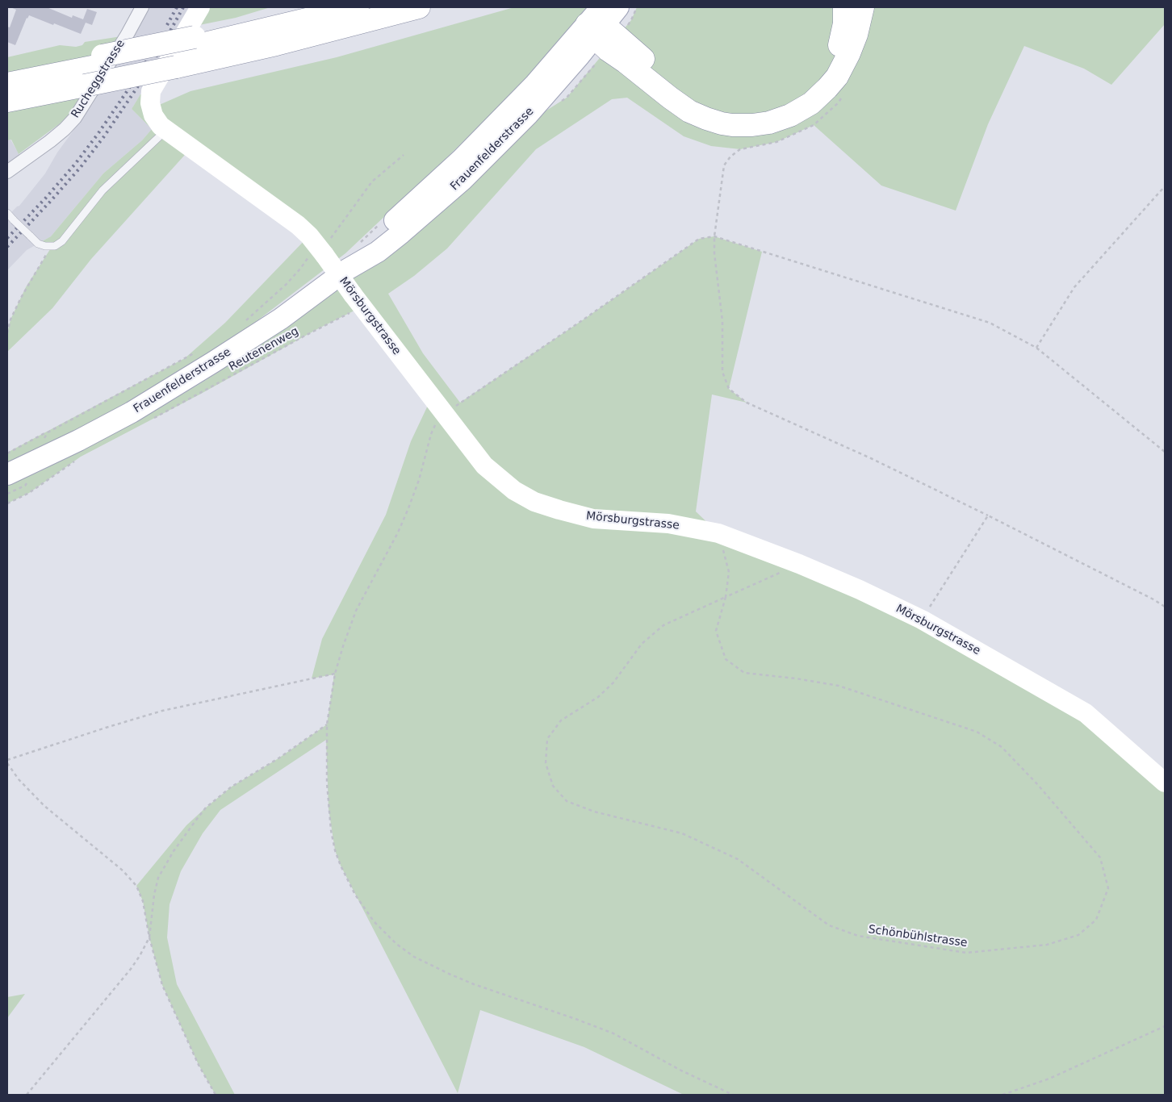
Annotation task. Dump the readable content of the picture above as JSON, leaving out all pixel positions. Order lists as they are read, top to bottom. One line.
{"streets":{"main road":["Frauenfelderstrasse"],"street":["Rucheggstrasse","Mörsburgstrasse"],"path":["Reutenenweg","Schönbühlstrasse"]},"crossings":[["Mörsburgstrasse","Reutenenweg"],["Mörsburgstrasse","Schönbühlstrasse"]]}
